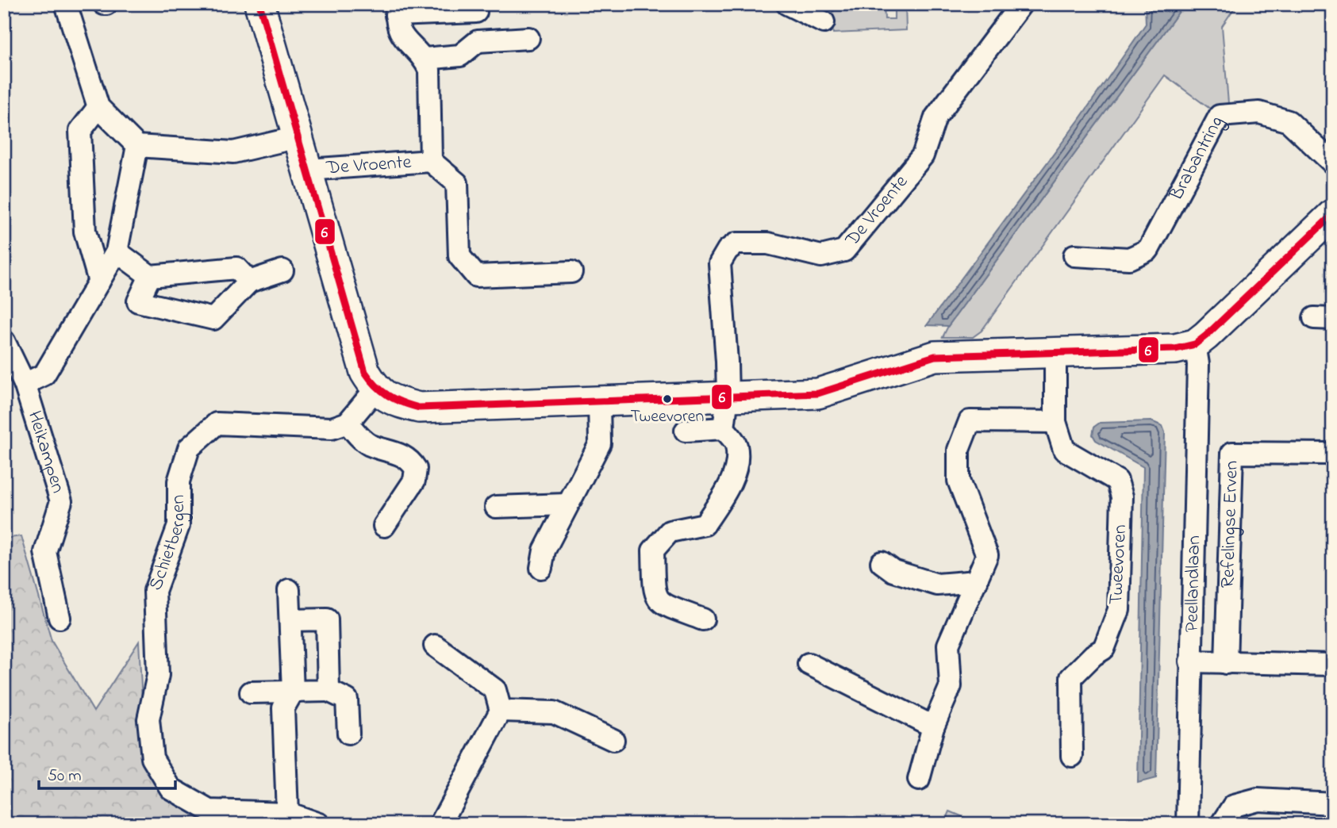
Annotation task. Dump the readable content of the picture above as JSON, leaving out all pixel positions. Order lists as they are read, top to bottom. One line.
{"streets":{"street":["Brabantring","De Vroente","Heikampen","Refelingse Erven","Schietbergen","Tweevoren","Peellandlaan"]},"places":["Tweevoren"],"lines":["transit line 6"],"scale_bar":"50 m"}
